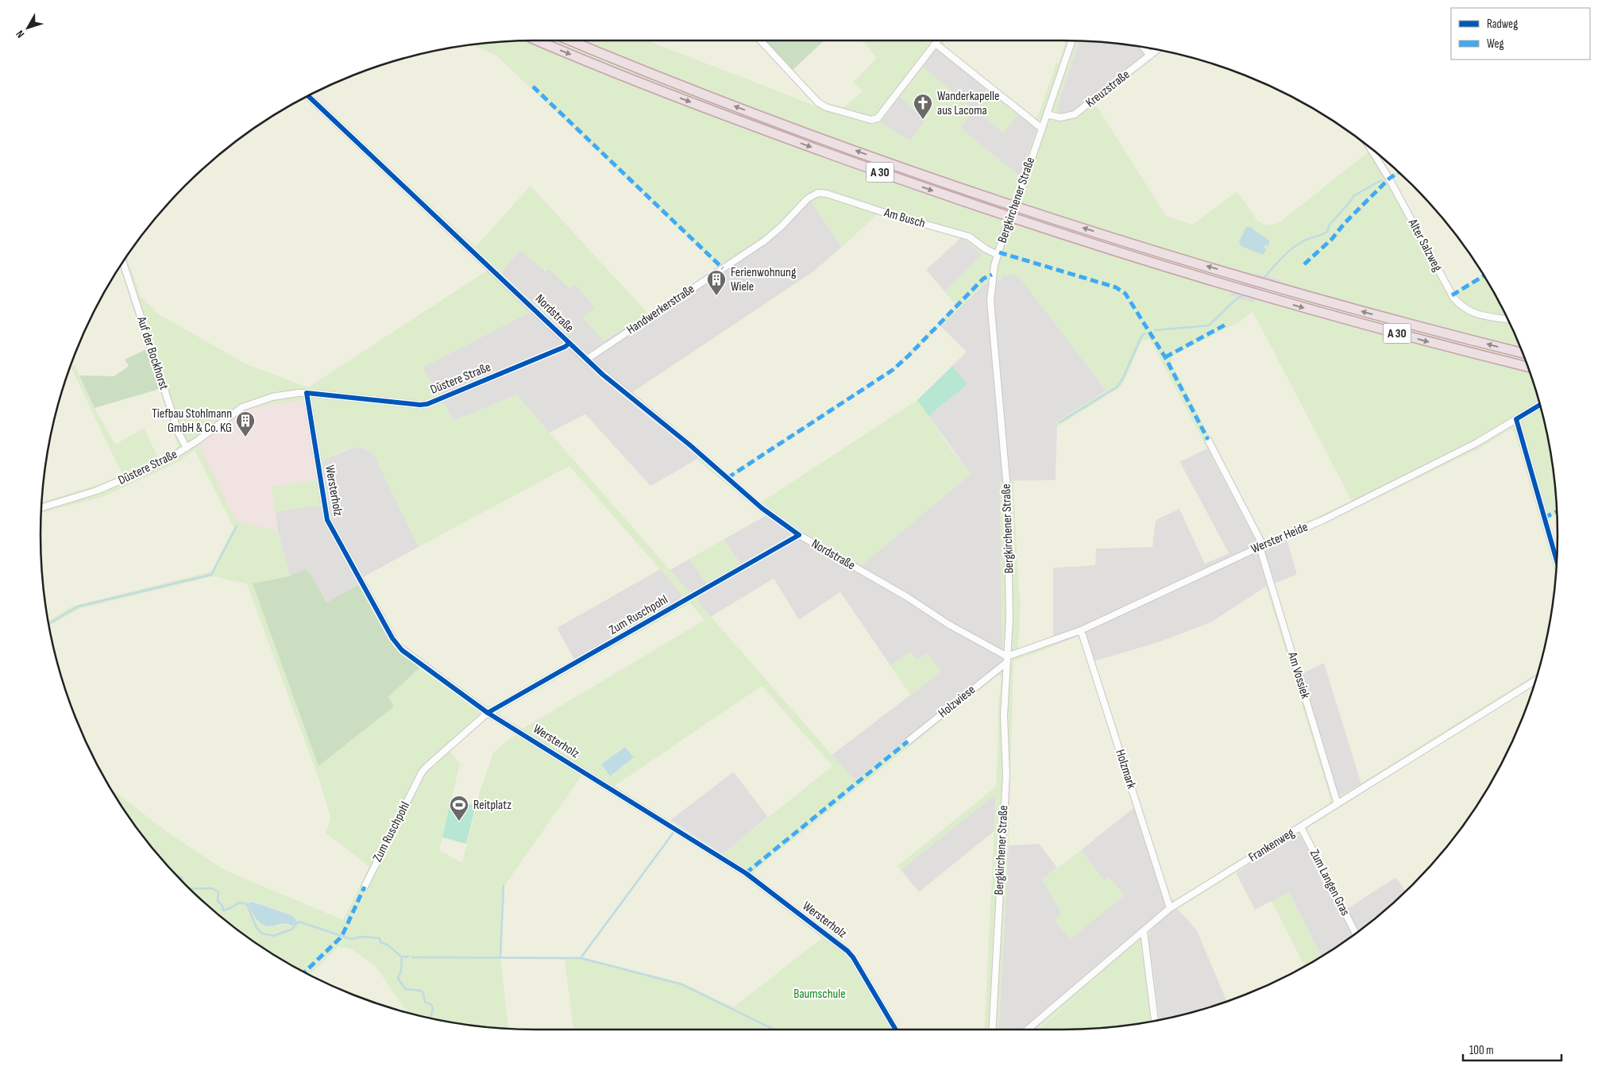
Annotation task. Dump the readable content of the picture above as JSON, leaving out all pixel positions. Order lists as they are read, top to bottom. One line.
{"streets":{"highway":["A 30"],"street":["Kreuzstraße","Bergkirchener Straße","Am Busch","Alter Salzweg","Handwerkerstraße","Nordstraße","Auf der Bockhorst","Düstere Straße","Wersterholz","Werster Heide","Zum Ruschpohl","Am Vossiek","Holzwiese","Holzmark","Frankenweg","Zum Langen Gras"]},"crossings":[["Kreuzstraße","Bergkirchener Straße"],["Bergkirchener Straße","Am Busch"],["Bergkirchener Straße","Nordstraße"],["Bergkirchener Straße","Werster Heide"],["Bergkirchener Straße","Holzwiese"],["Am Busch","Handwerkerstraße"],["Handwerkerstraße","Nordstraße"],["Nordstraße","Düstere Straße"],["Nordstraße","Werster Heide"],["Nordstraße","Zum Ruschpohl"],["Nordstraße","Holzwiese"],["Auf der Bockhorst","Düstere Straße"],["Düstere Straße","Wersterholz"],["Wersterholz","Zum Ruschpohl"],["Werster Heide","Am Vossiek"],["Werster Heide","Holzwiese"],["Werster Heide","Holzmark"],["Am Vossiek","Frankenweg"],["Holzmark","Frankenweg"],["Frankenweg","Zum Langen Gras"]],"parks":["Baumschule"],"places":{"church":["Wanderkapelle aus Lacoma"],"building":["Ferienwohnung Wiele","Tiefbau Stohlmann GmbH & Co. KG"],"sports":["Reitplatz"]},"legend":["Radweg","Weg"],"scale_bar":"100 m","north":"bottom left"}
